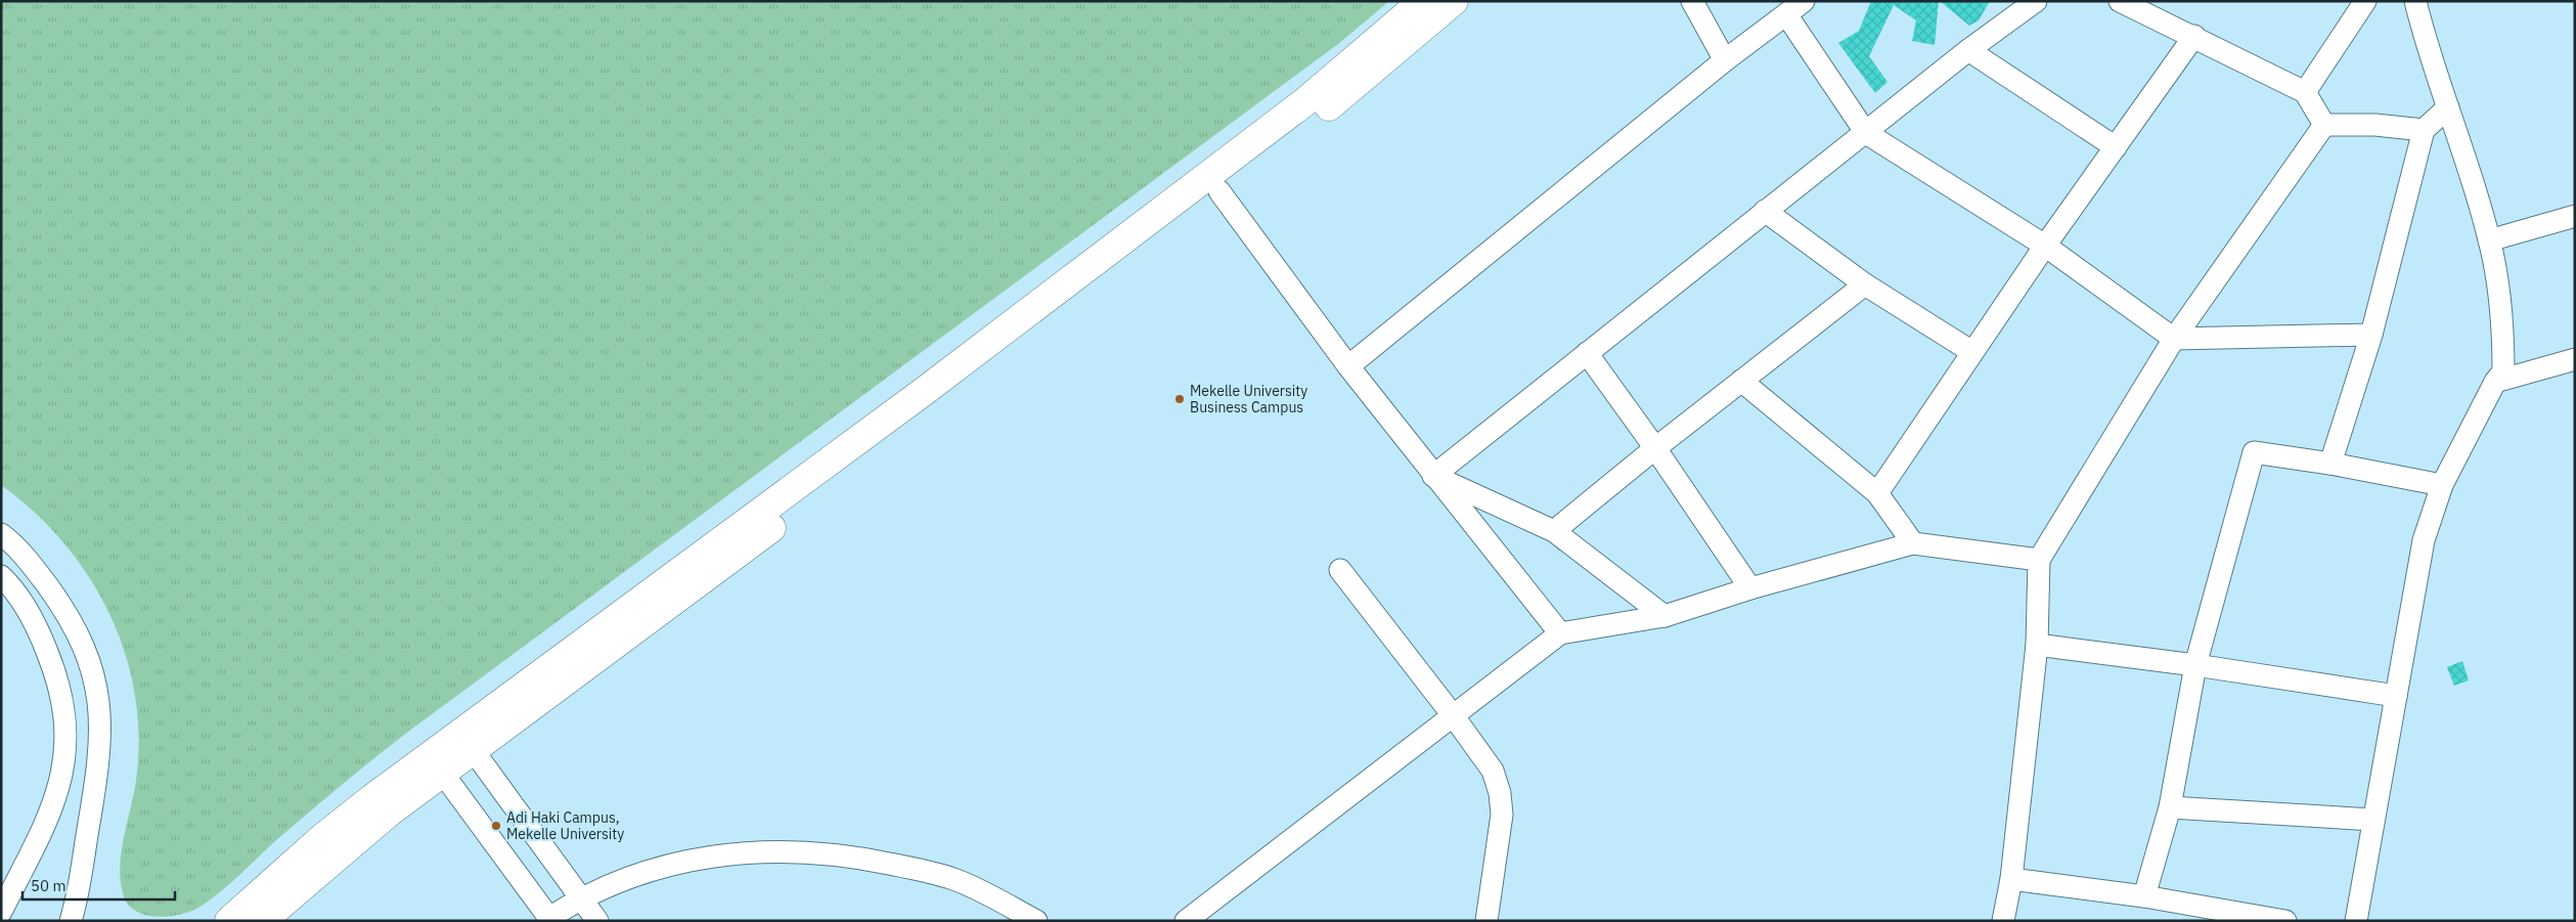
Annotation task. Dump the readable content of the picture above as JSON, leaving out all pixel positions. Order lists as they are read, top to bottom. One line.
{"places":["Mekelle University Business Campus","Adi Haki Campus, Mekelle University"],"scale_bar":"50 m"}
